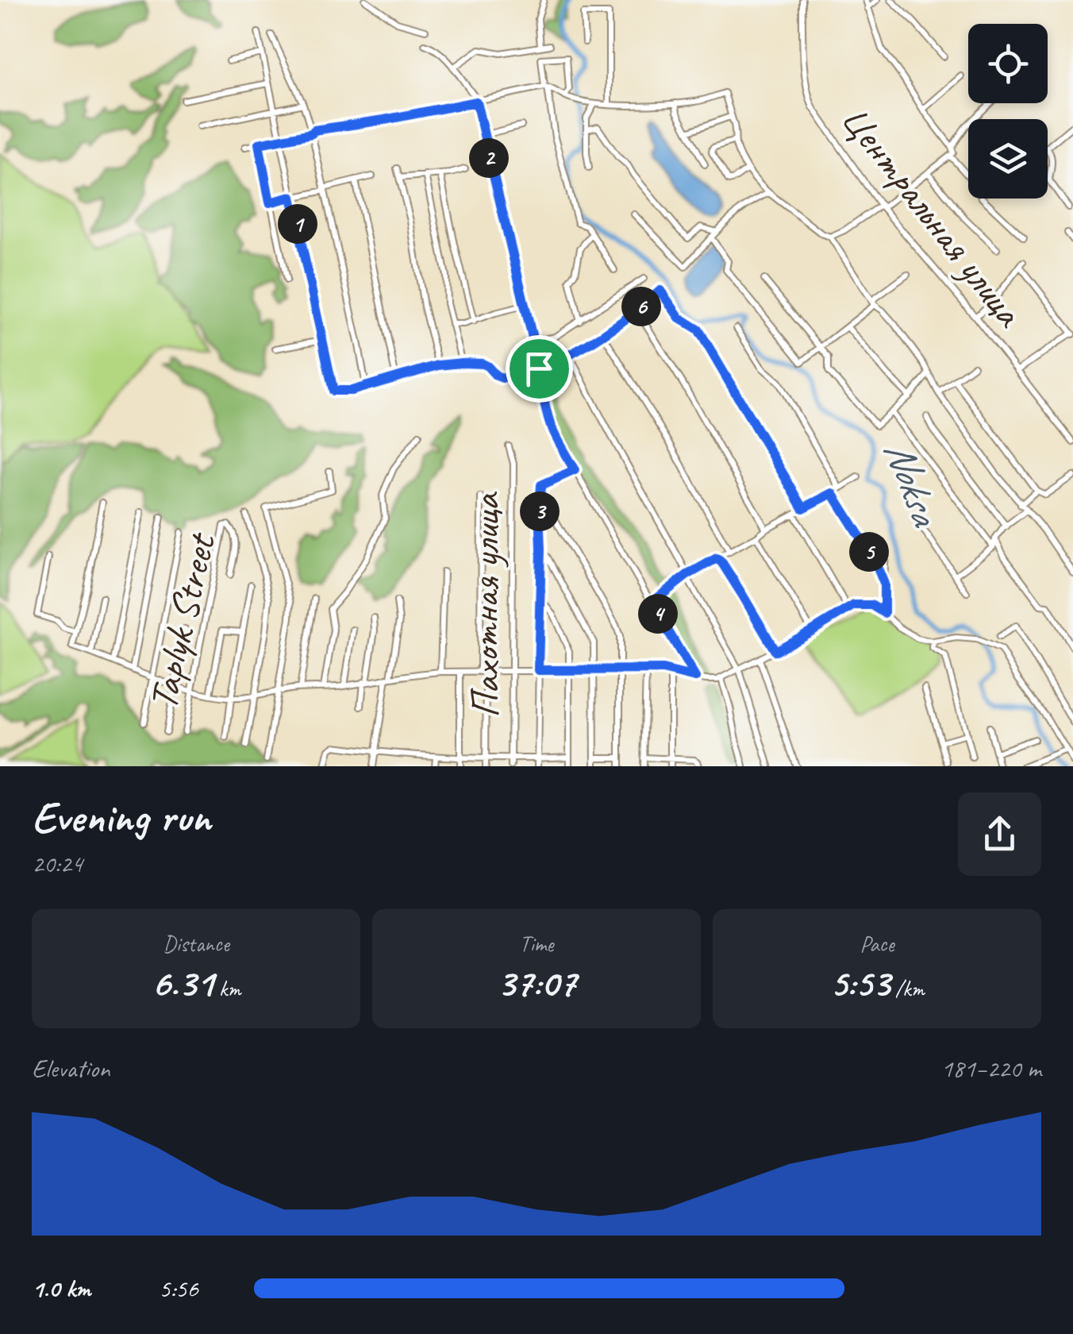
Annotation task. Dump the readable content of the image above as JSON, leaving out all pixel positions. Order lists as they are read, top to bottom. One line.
{"streets":{"street":["Центральная улица","Пахотная улица","Taplyk Street"]},"water":["Noksa"],"page":{"pins":["2","1","6","3","5","4"],"heading":["Evening run","20:24"],"stats":[["Distance","6.31 km"],["Time","37:07"],["Pace","5:53 /km"]],"chart":["Elevation","181–220 m"],"list":[{"name":"1.0 km","note":"5:56"}]}}
